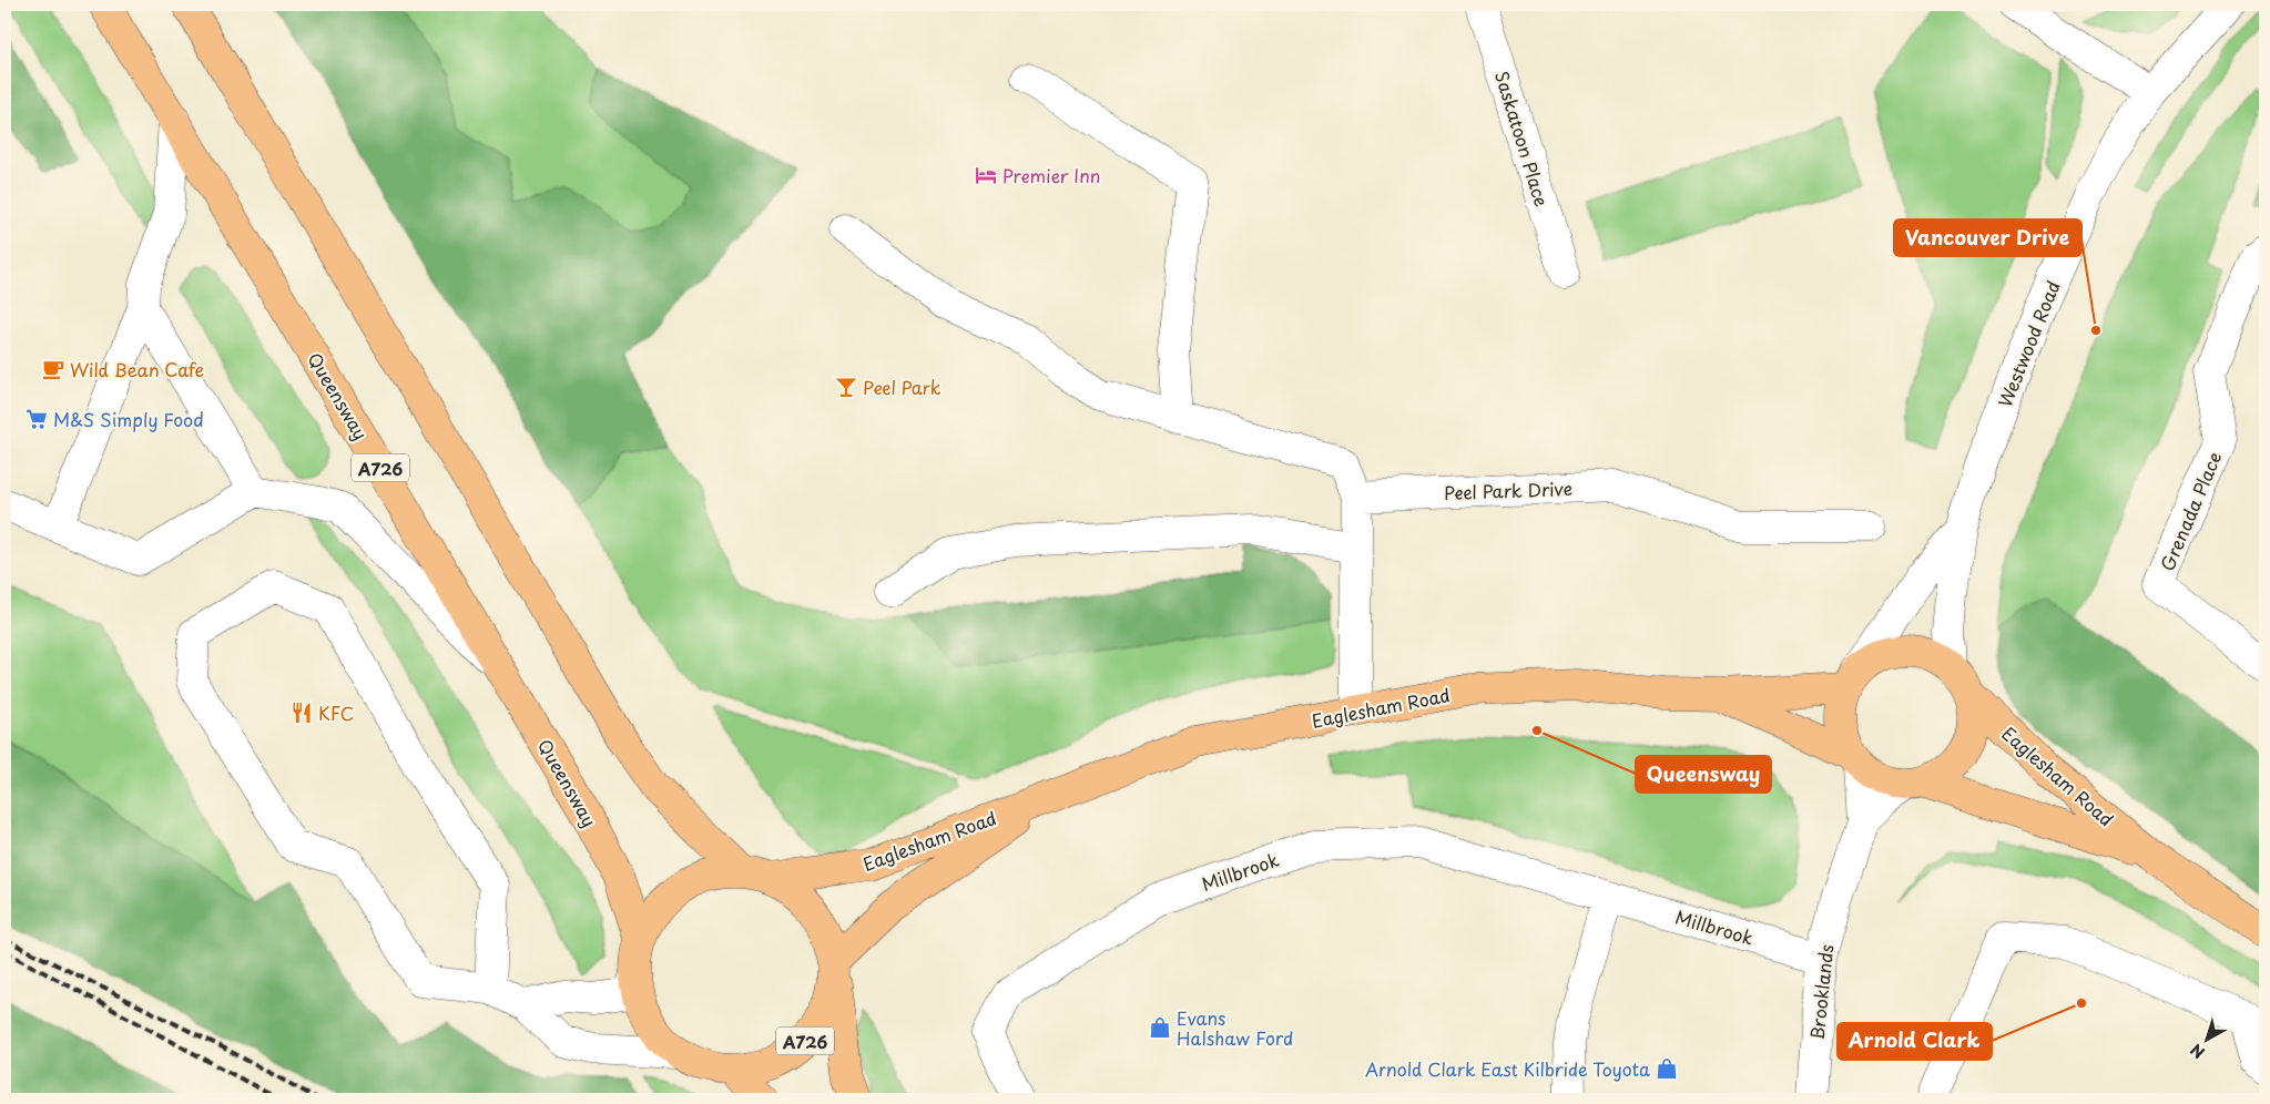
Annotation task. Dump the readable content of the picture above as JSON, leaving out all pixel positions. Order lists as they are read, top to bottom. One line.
{"streets":{"main road":["Queensway","A726","Eaglesham Road"],"street":["Saskatoon Place","Westwood Road","Peel Park Drive","Grenada Place","Millbrook","Brooklands"]},"crossings":[["Westwood Road","Eaglesham Road"],["Westwood Road","Brooklands"],["Queensway","A726"],["A726","Eaglesham Road"],["Eaglesham Road","Brooklands"],["Millbrook","Brooklands"]],"places":{"hotel":["Premier Inn"],"other":["Vancouver Drive","Queensway","Arnold Clark"],"cafe":["Wild Bean Cafe"],"bar":["Peel Park"],"supermarket":["M&S Simply Food"],"restaurant":["KFC"],"shop":["Evans Halshaw Ford","Arnold Clark East Kilbride Toyota"]},"north":"bottom left"}
